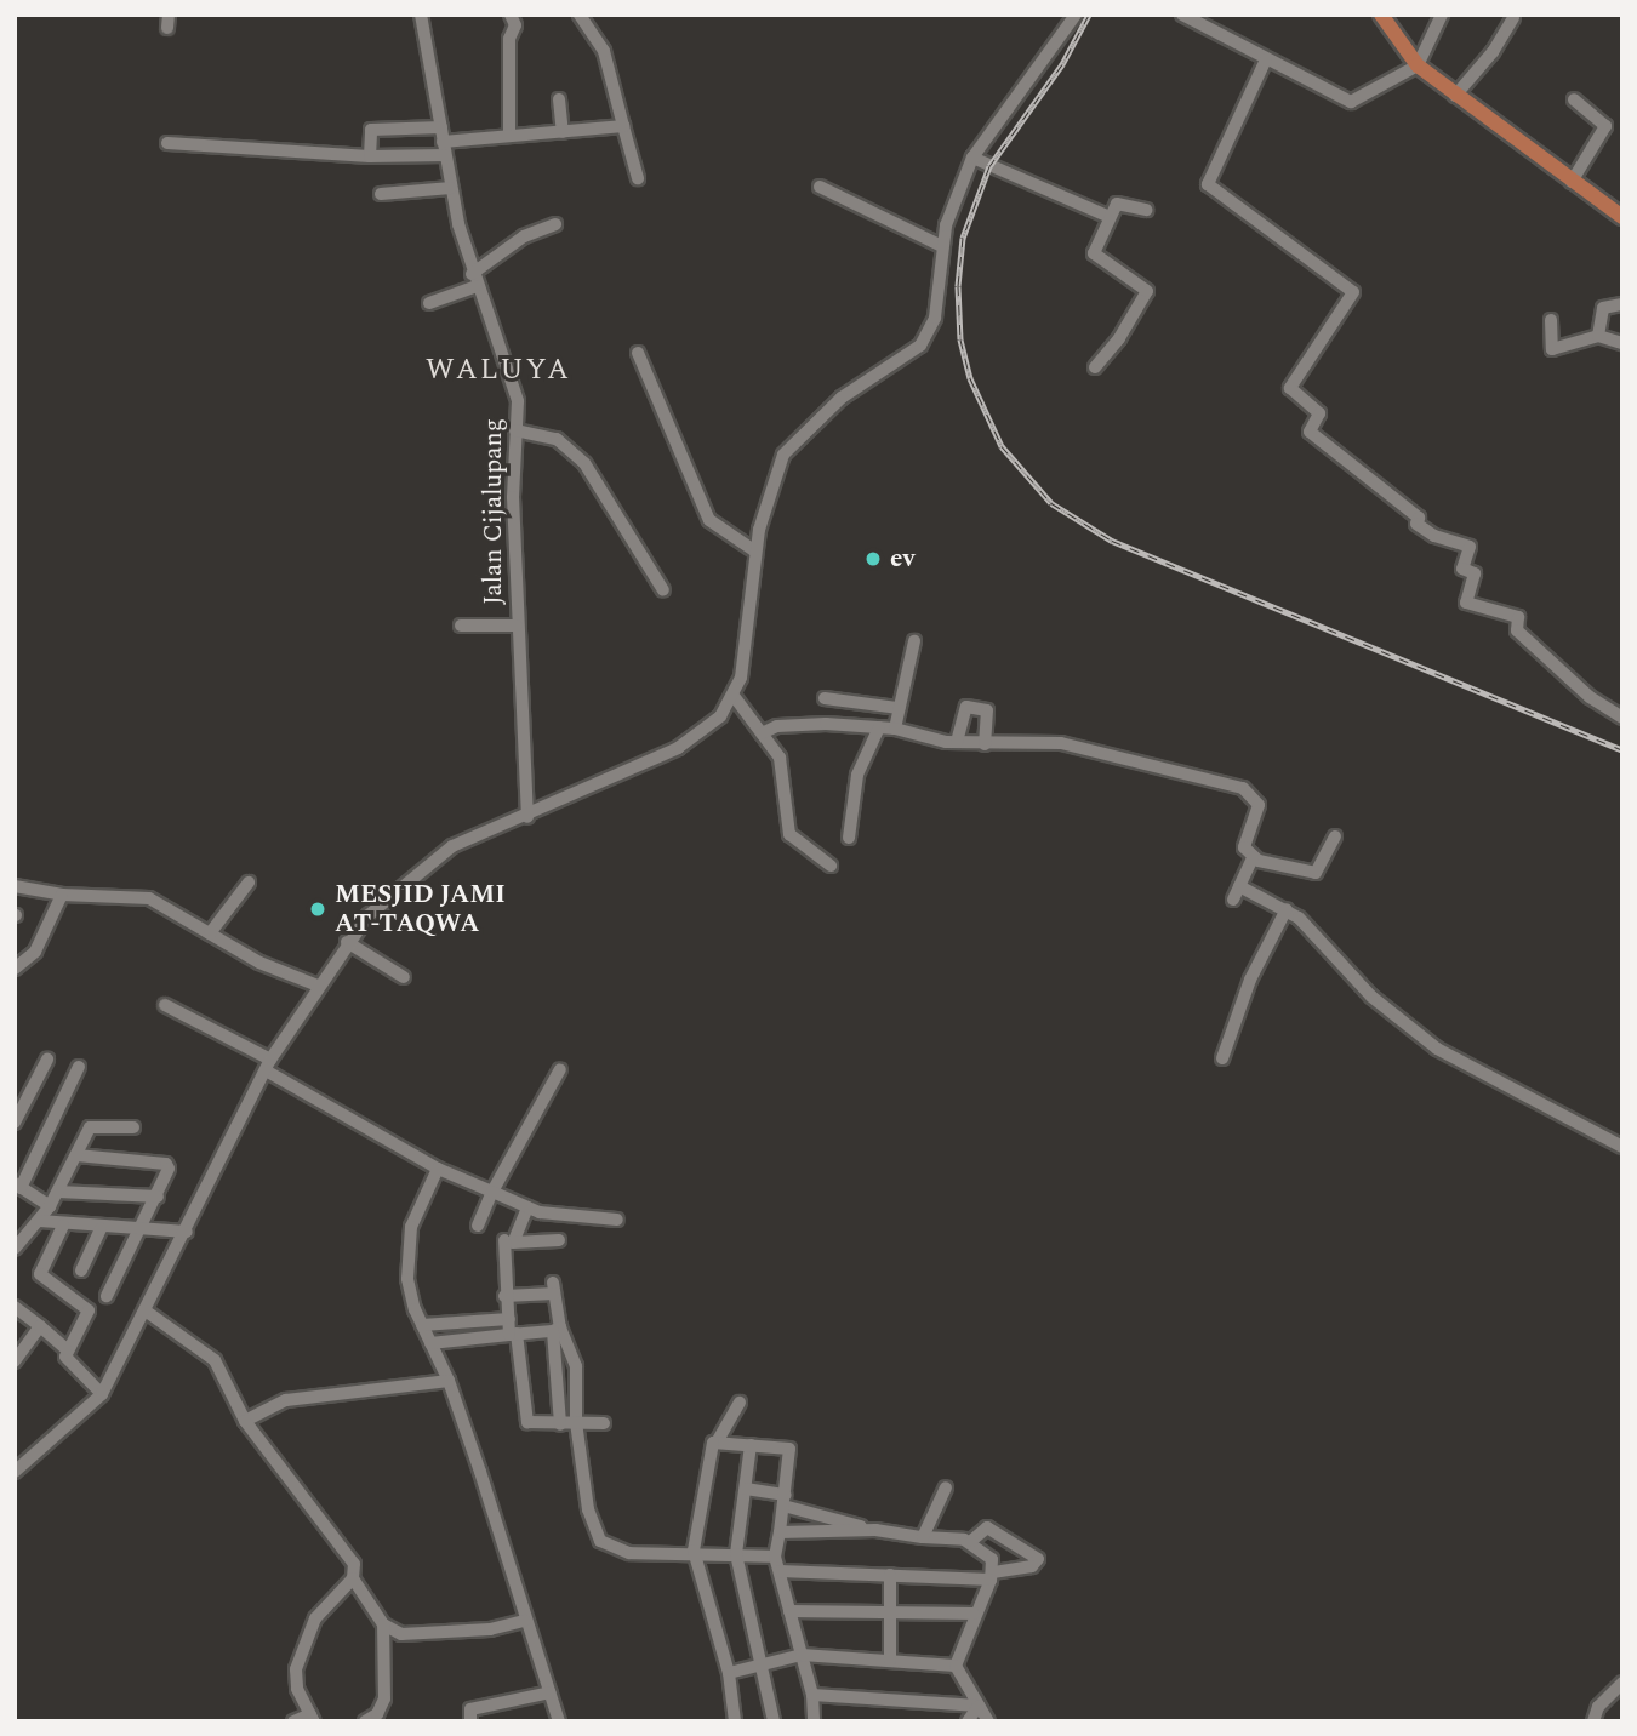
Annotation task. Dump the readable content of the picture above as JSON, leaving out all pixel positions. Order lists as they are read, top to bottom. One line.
{"streets":{"street":["Jalan Cijalupang"]},"districts":["WALUYA"],"places":["ev","MESJID JAMI AT-TAQWA"]}
